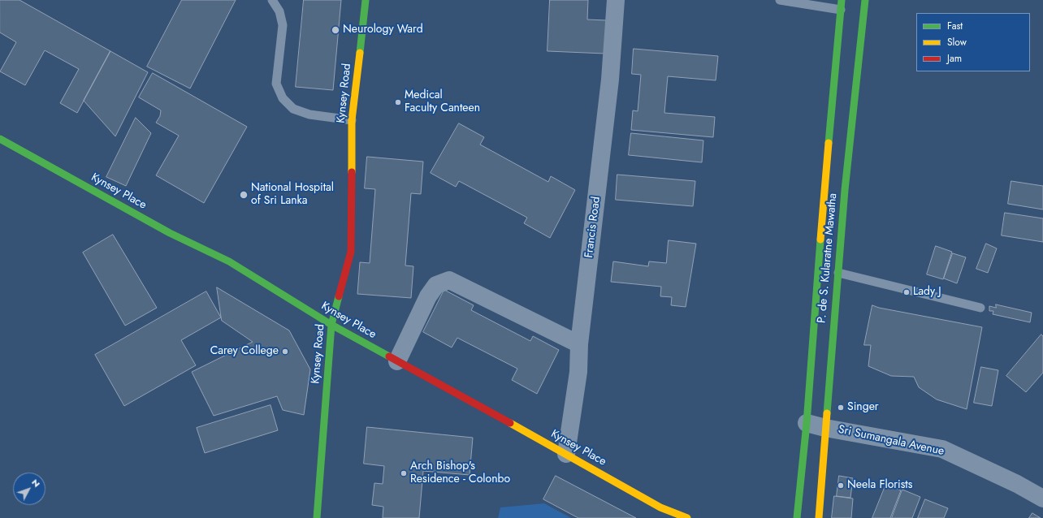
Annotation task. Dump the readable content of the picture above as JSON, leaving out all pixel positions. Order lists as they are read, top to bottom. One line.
{"streets":{"street":["Kynsey Road","Kynsey Place","Francis Road","P. de S. Kularatne Mawatha","Sri Sumangala Avenue"]},"crossings":[["Kynsey Road","Kynsey Place"],["Kynsey Place","Francis Road"],["P. de S. Kularatne Mawatha","Sri Sumangala Avenue"]],"places":["Neurology Ward","Medical Faculty Canteen","National Hospital of Sri Lanka","Lady J","Carey College","Singer","Arch Bishop's Residence - Colonbo","Neela Florists"],"legend":["Fast","Slow","Jam"],"north":"top right"}
